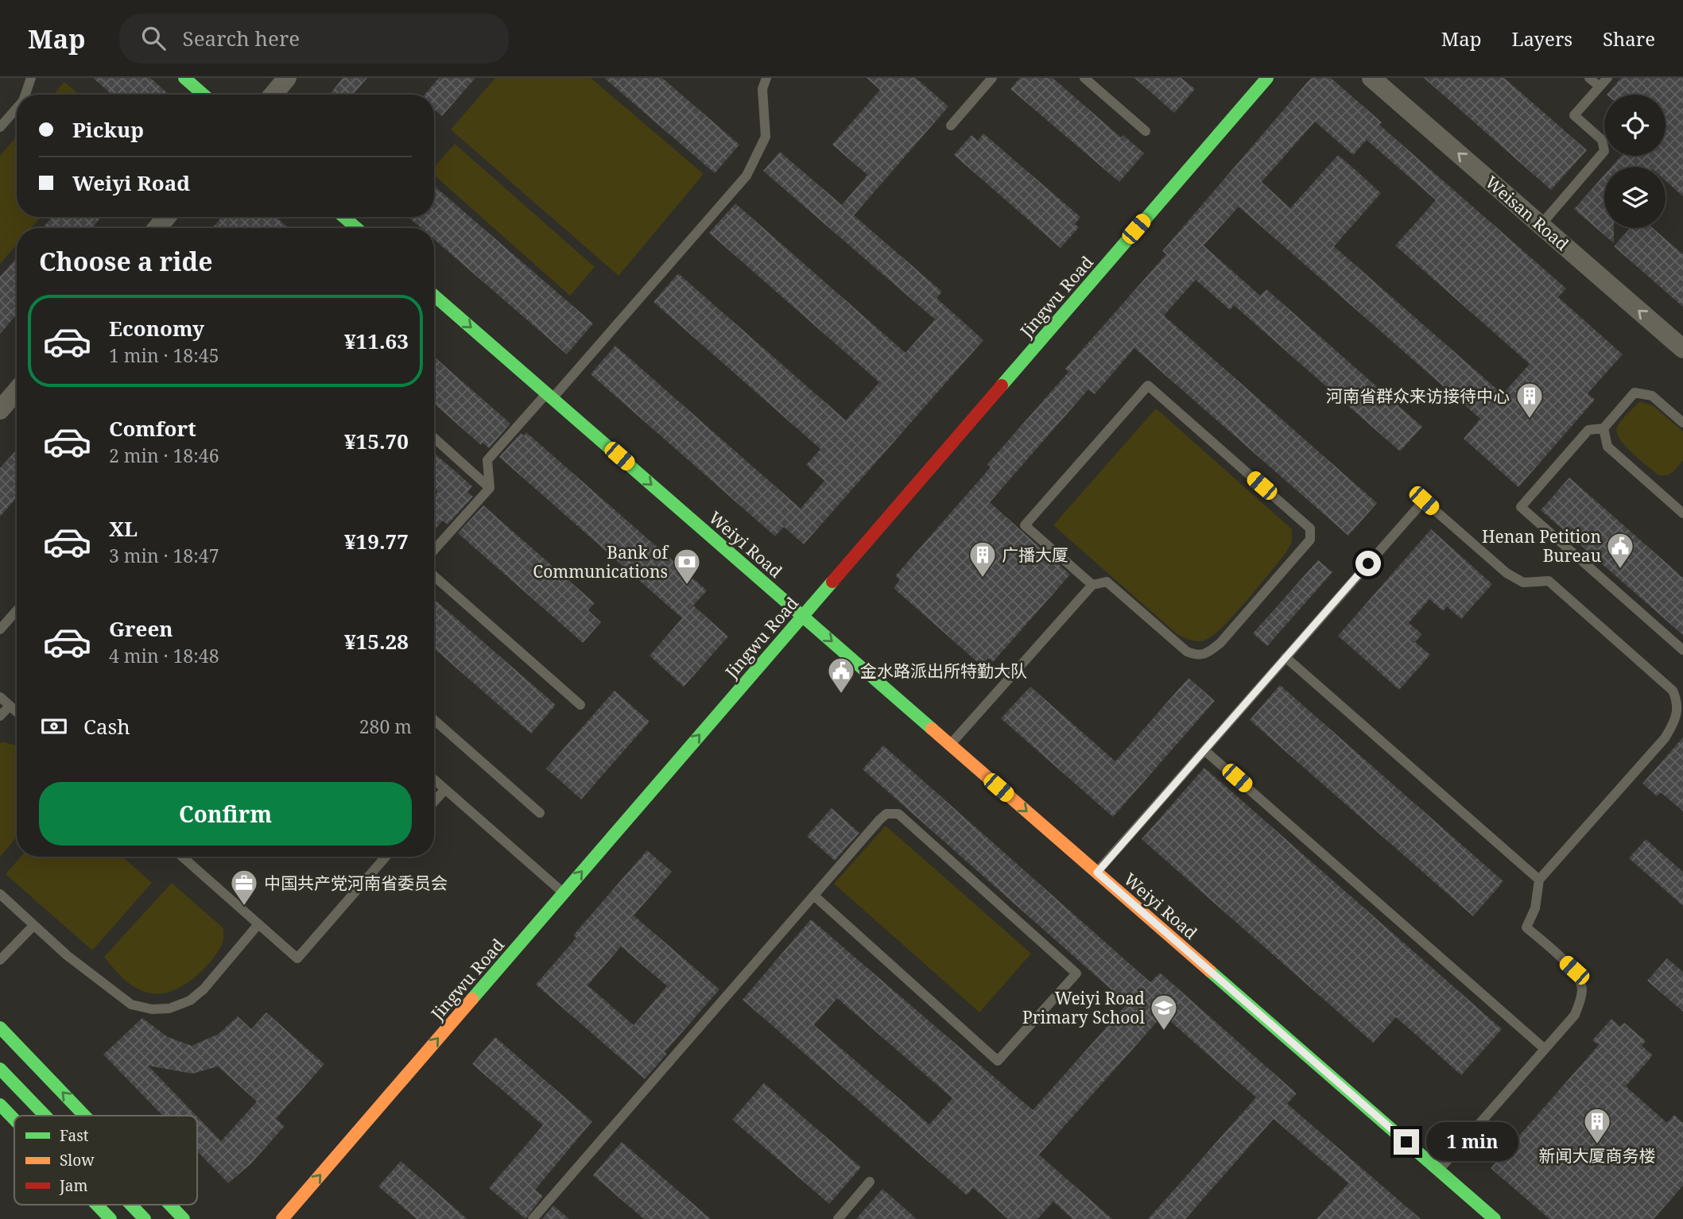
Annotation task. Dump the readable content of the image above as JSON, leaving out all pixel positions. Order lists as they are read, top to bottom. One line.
{"streets":{"street":["Weisan Road","Jingwu Road","Weiyi Road"]},"crossings":[["Jingwu Road","Weiyi Road"]],"one_way":["Weisan Road","Jingwu Road","Weiyi Road"],"places":{"building":["河南省群众来访接待中心","广播大厦","新闻大厦商务楼"],"public building":["Henan Petition Bureau","金水路派出所特勤大队"],"bank":["Bank of Communications"],"office":["中国共产党河南省委员会"],"school or university":["Weiyi Road Primary School"]},"legend":["Fast","Slow","Jam"],"page":{"header":"Map","search":"Search here","nav":["Map","Layers","Share"],"banner":["Pickup","Weiyi Road"],"heading":"Choose a ride","list":[{"name":"Economy","note":"1 min · 18:45","value":"¥11.63"},{"name":"Comfort","note":"2 min · 18:46","value":"¥15.70"},{"name":"XL","note":"3 min · 18:47","value":"¥19.77"},{"name":"Green","note":"4 min · 18:48","value":"¥15.28"}],"pay":["Cash","280 m"],"buttons":"Confirm","bubble":"1 min"}}
